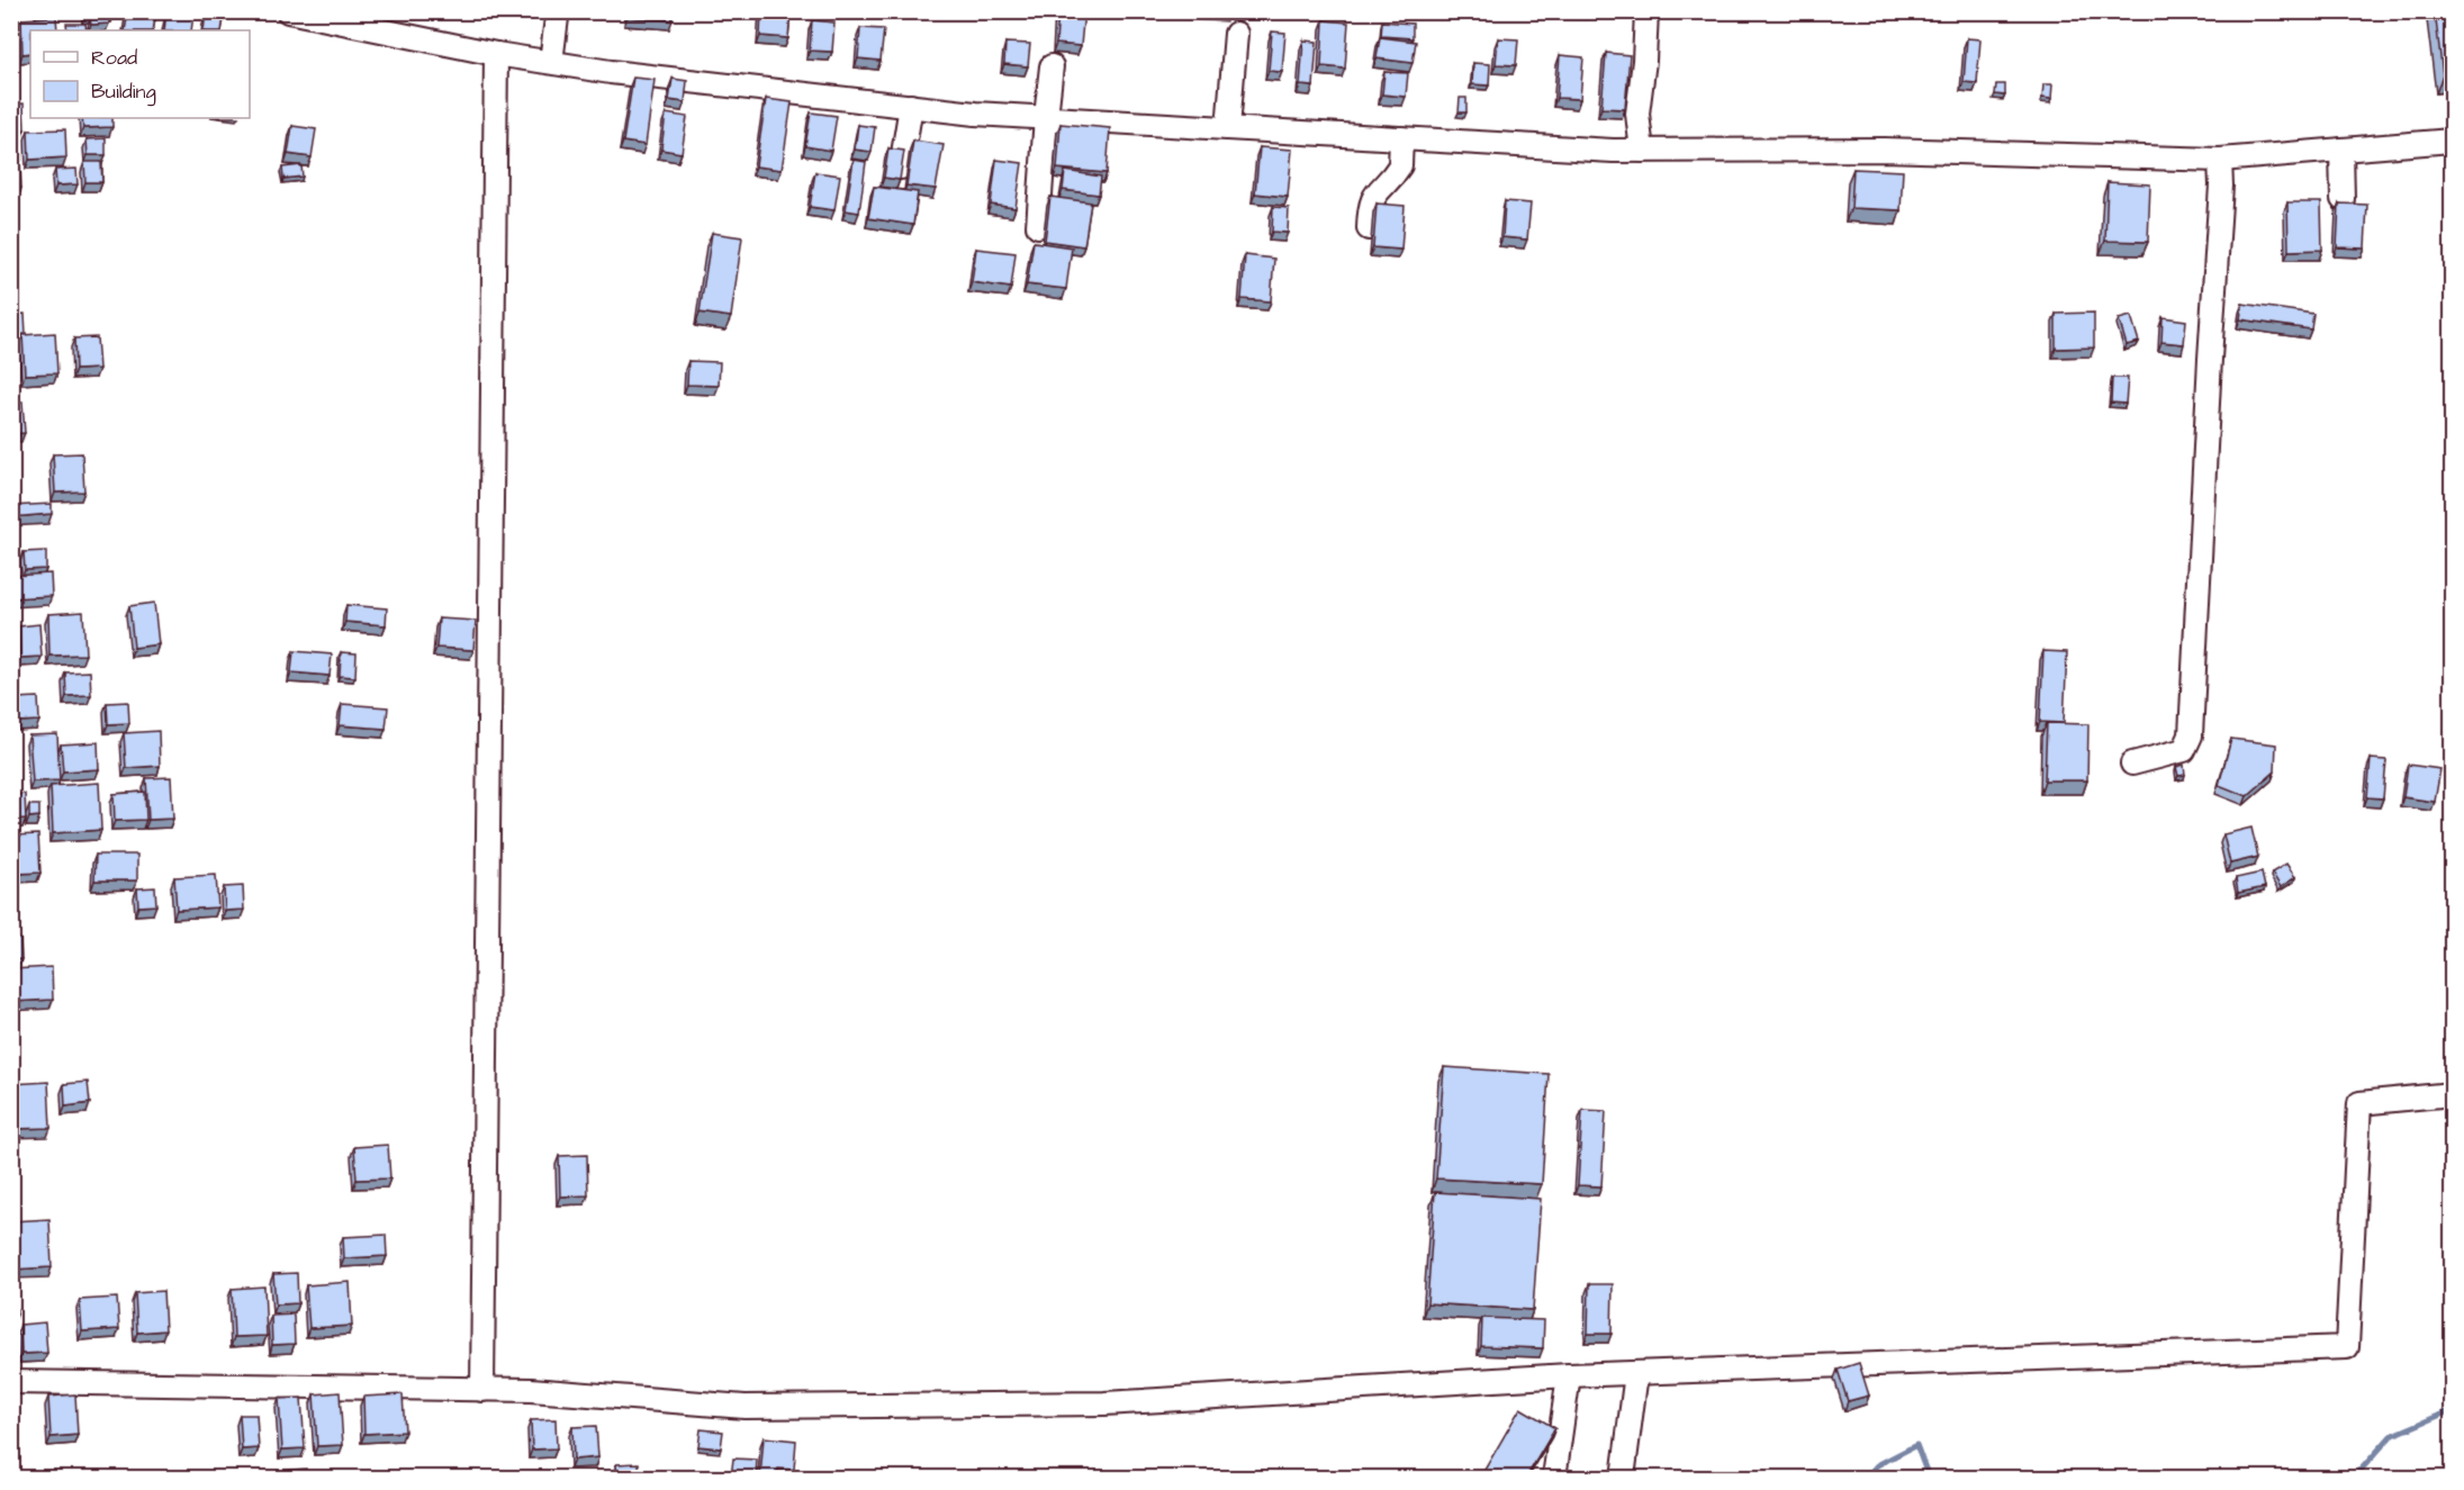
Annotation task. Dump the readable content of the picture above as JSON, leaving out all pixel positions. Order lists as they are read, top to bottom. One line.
{"legend":["Road","Building"]}
